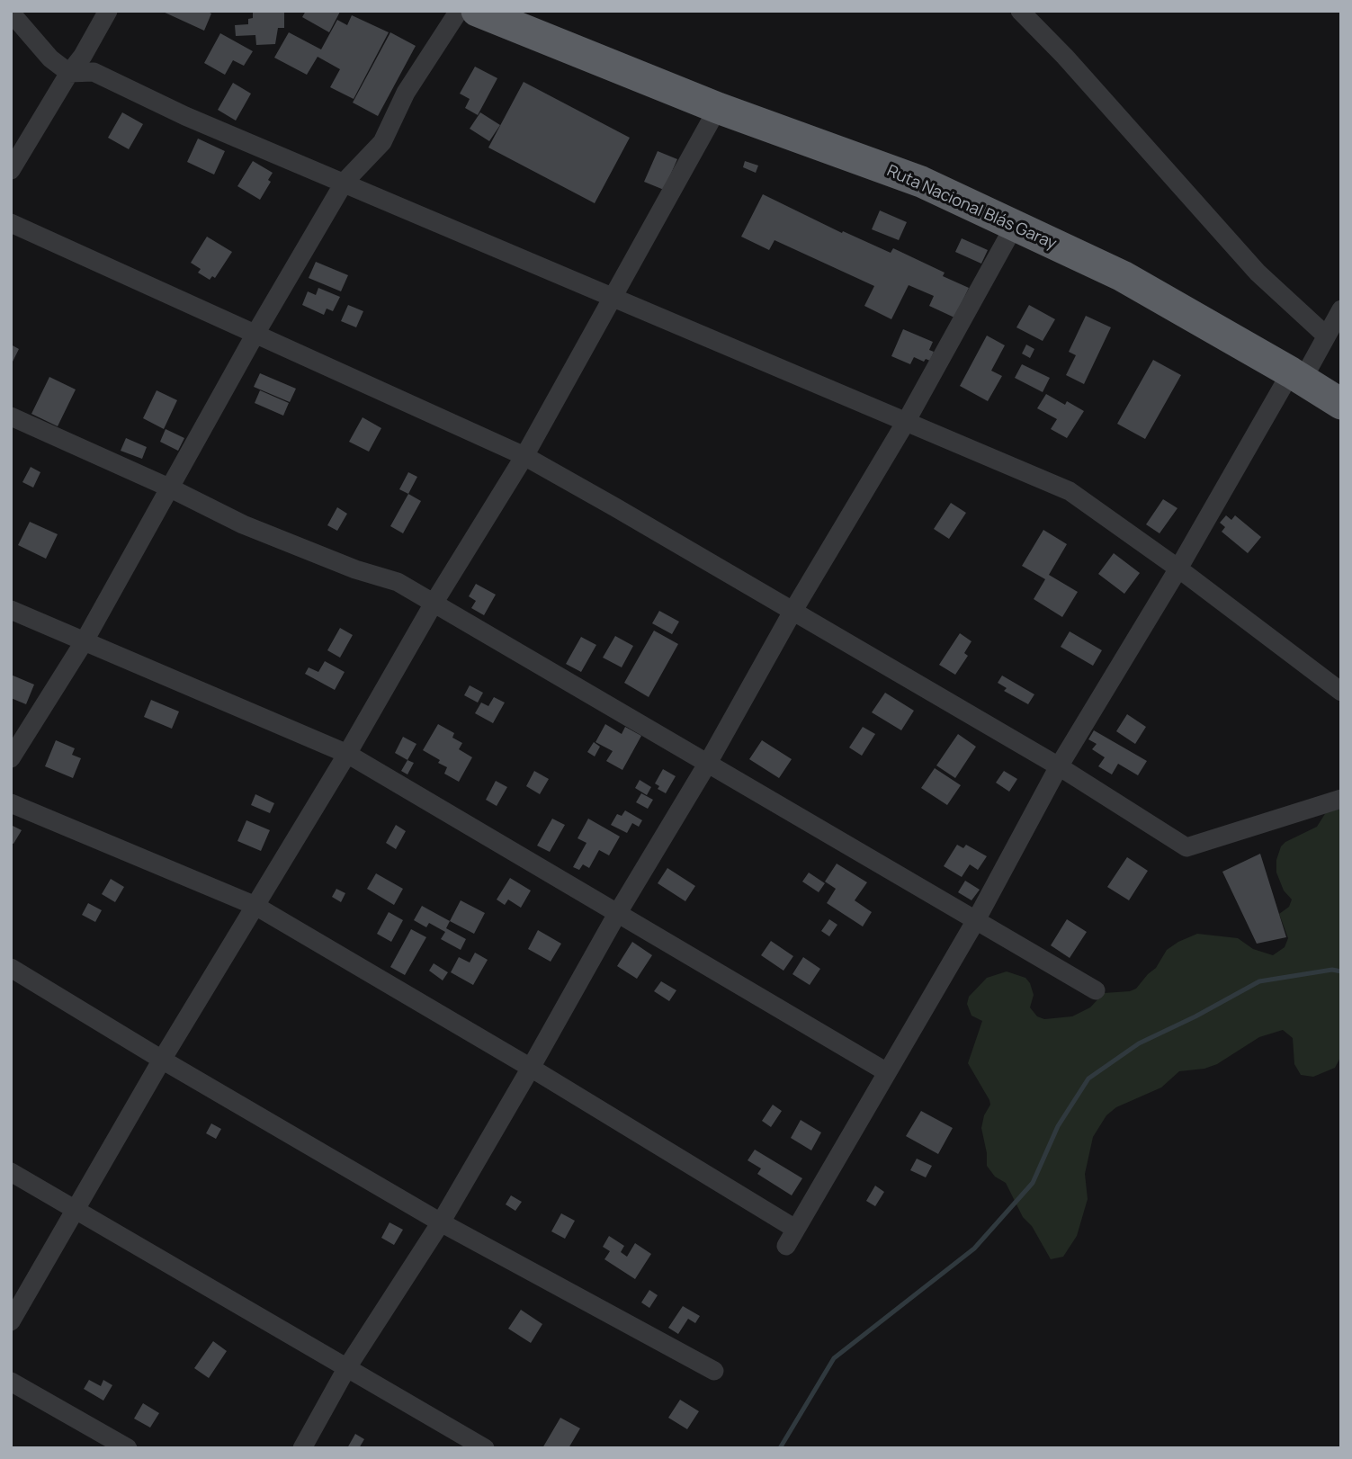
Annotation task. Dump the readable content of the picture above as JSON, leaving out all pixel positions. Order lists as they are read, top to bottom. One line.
{"streets":{"highway":["Ruta Nacional Blás Garay"]}}
